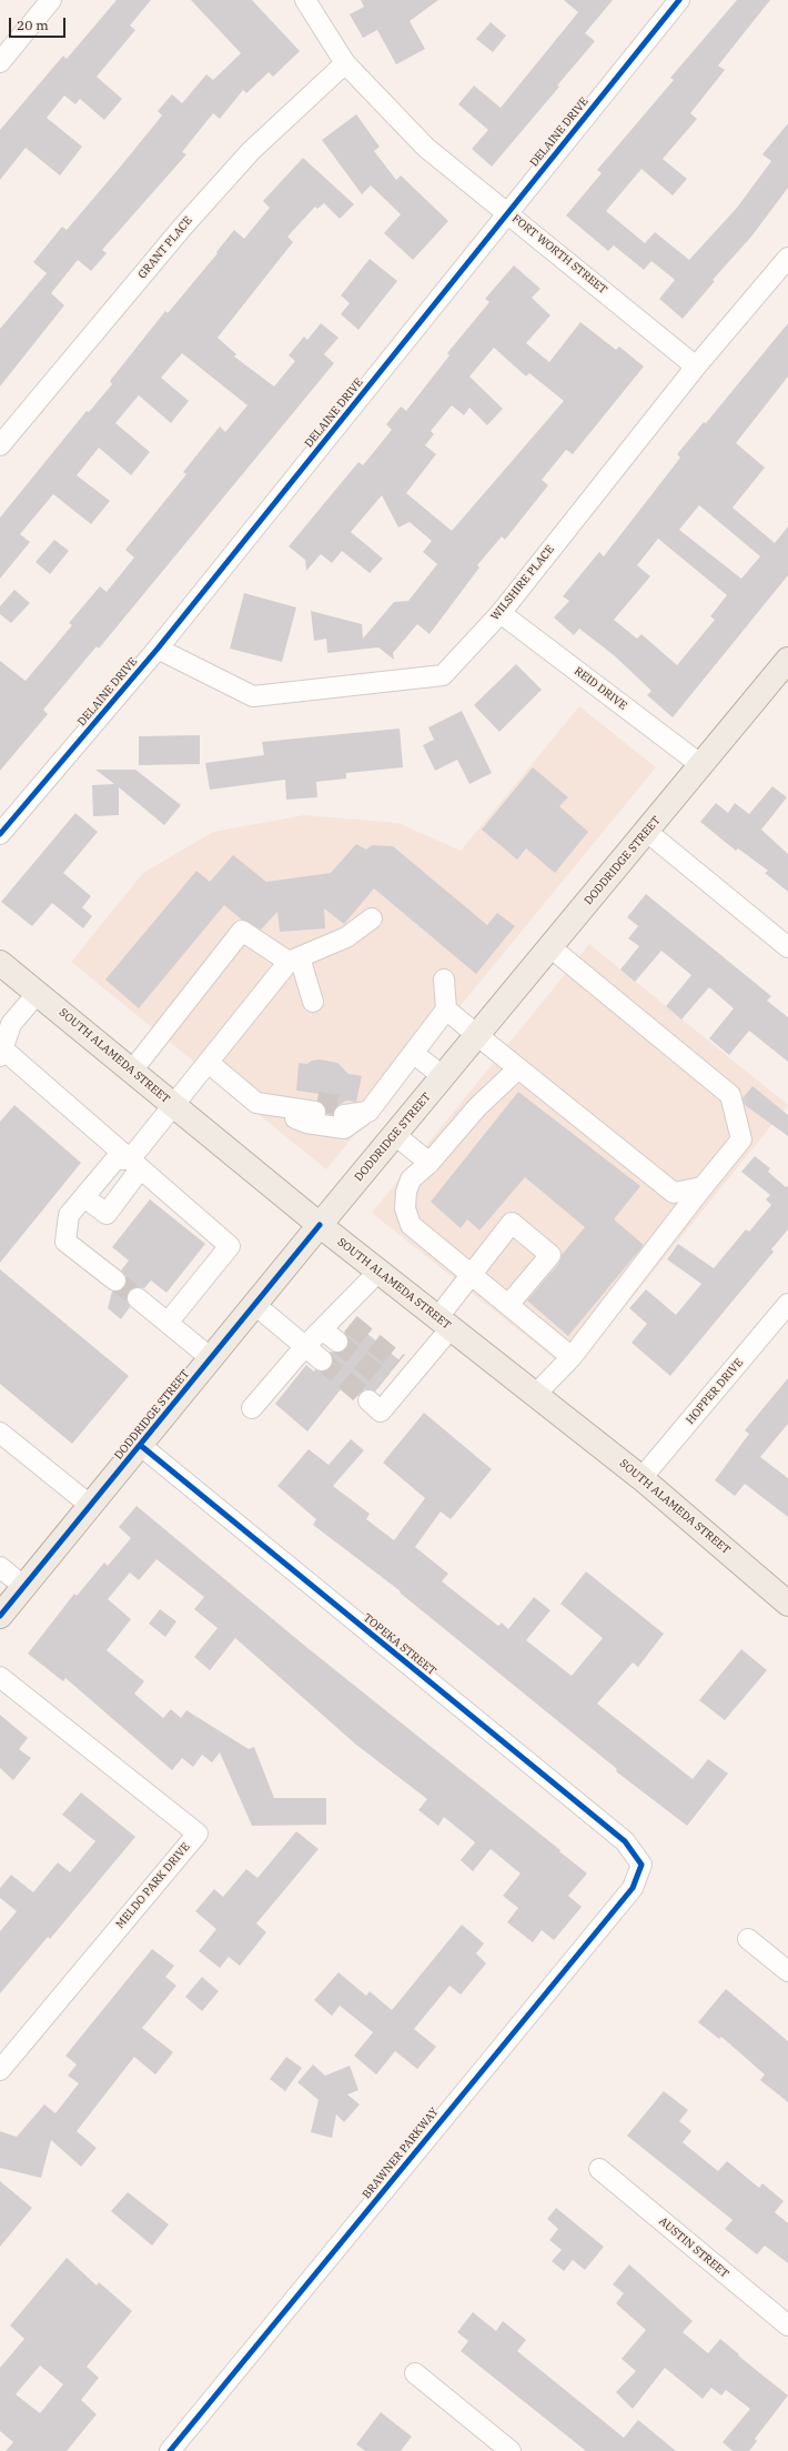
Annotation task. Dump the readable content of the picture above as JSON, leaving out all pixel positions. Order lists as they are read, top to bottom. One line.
{"streets":{"main road":["DODDRIDGE STREET","SOUTH ALAMEDA STREET"],"street":["DELAINE DRIVE","GRANT PLACE","FORT WORTH STREET","WILSHIRE PLACE","REID DRIVE","HOPPER DRIVE","TOPEKA STREET","MELDO PARK DRIVE","BRAWNER PARKWAY","AUSTIN STREET"]},"crossings":[["DELAINE DRIVE","FORT WORTH STREET"],["DELAINE DRIVE","WILSHIRE PLACE"],["GRANT PLACE","FORT WORTH STREET"],["FORT WORTH STREET","WILSHIRE PLACE"],["WILSHIRE PLACE","REID DRIVE"],["REID DRIVE","DODDRIDGE STREET"],["DODDRIDGE STREET","SOUTH ALAMEDA STREET"],["DODDRIDGE STREET","TOPEKA STREET"],["SOUTH ALAMEDA STREET","HOPPER DRIVE"],["TOPEKA STREET","BRAWNER PARKWAY"]],"scale_bar":"20 m"}
